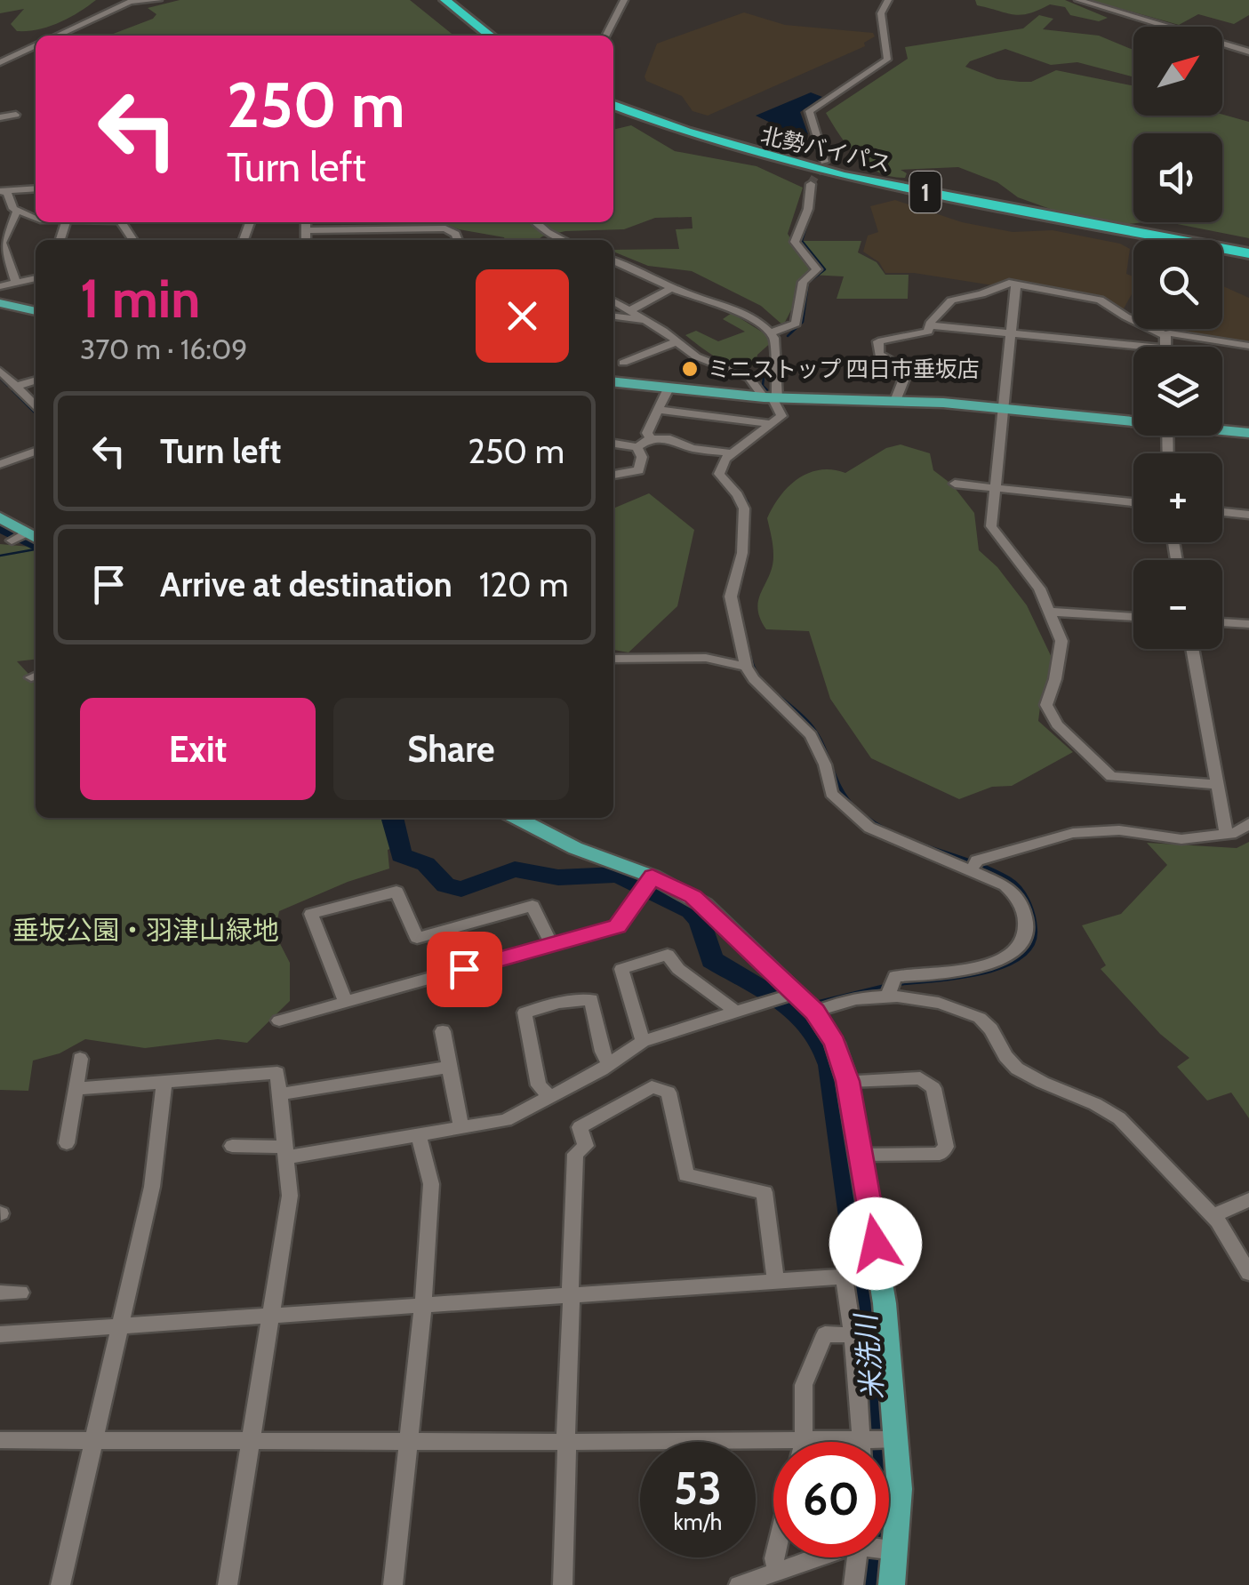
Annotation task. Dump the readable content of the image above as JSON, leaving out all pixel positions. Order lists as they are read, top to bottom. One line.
{"streets":{"highway":["北勢バイパス","1"]},"crossings":[["北勢バイパス","1"]],"water":["米洗川"],"parks":["垂坂公園・羽津山緑地"],"places":["ミニストップ 四日市垂坂店"],"north":"top right","page":{"map_buttons":["+","−"],"turn":["250 m","Turn left"],"heading":["1 min","370 m · 16:09"],"list":[{"name":"Turn left","value":"250 m"},{"name":"Arrive at destination","value":"120 m"}],"buttons":["Exit","Share"],"speed":"53 km/h","limit":"60"}}
